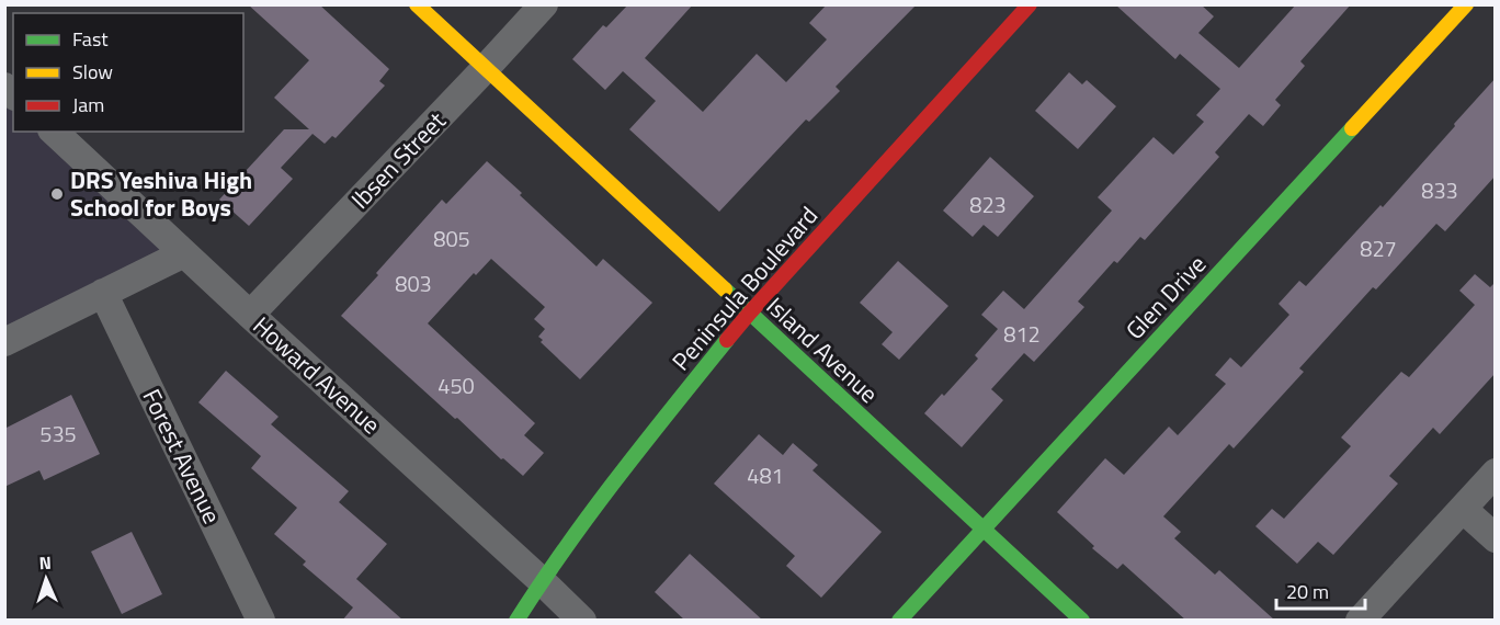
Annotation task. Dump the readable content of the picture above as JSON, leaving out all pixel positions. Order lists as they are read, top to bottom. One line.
{"streets":{"street":["Ibsen Street","Peninsula Boulevard","Glen Drive","Island Avenue","Howard Avenue","Forest Avenue"]},"crossings":[["Ibsen Street","Island Avenue"],["Ibsen Street","Howard Avenue"],["Peninsula Boulevard","Island Avenue"],["Peninsula Boulevard","Howard Avenue"],["Glen Drive","Island Avenue"]],"places":["DRS Yeshiva High School for Boys"],"house_numbers":["833","823","805","827","803","812","450","535","481"],"legend":["Fast","Slow","Jam"],"scale_bar":"20 m","north":"top"}
